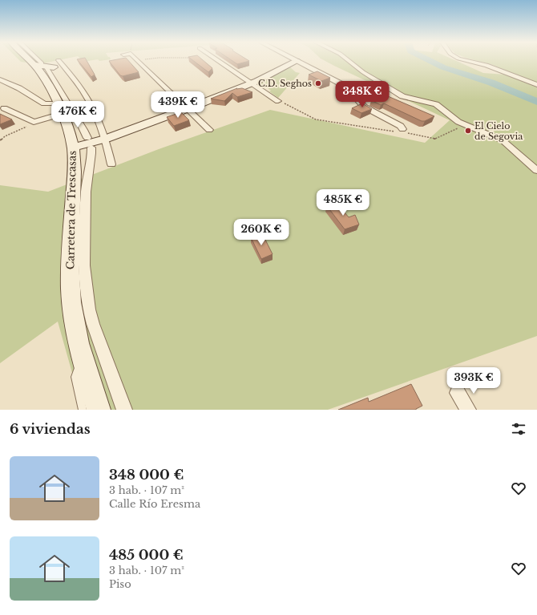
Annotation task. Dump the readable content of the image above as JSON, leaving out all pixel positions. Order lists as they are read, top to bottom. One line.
{"streets":{"street":["Carretera de Trescasas"]},"places":["C.D. Seghos","El Cielo de Segovia"],"page":{"price":["348K €","439K €","476K €","485K €","260K €","393K €"],"heading":"6 viviendas","list":[{"name":"348 000 €","note":"3 hab. · 107 m² · Calle Río Eresma"},{"name":"485 000 €","note":"3 hab. · 107 m² · Piso"}]}}
